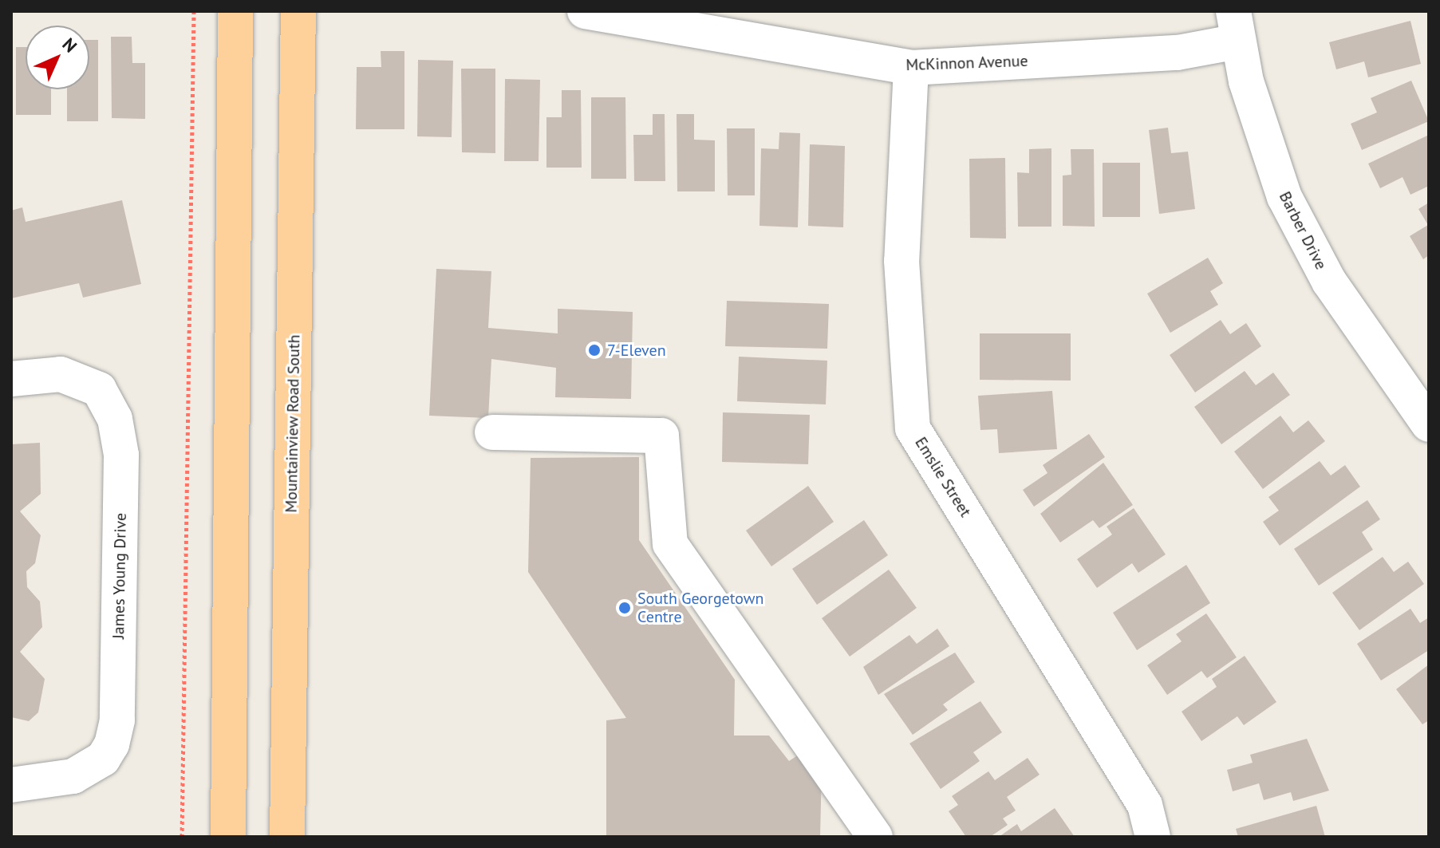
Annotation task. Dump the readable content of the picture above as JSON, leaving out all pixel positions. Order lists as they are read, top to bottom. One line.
{"streets":{"main road":["Mountainview Road South"],"street":["McKinnon Avenue","Barber Drive","Emslie Street","James Young Drive"]},"crossings":[["McKinnon Avenue","Barber Drive"],["McKinnon Avenue","Emslie Street"]],"places":["7-Eleven","South Georgetown Centre"],"north":"top right"}
